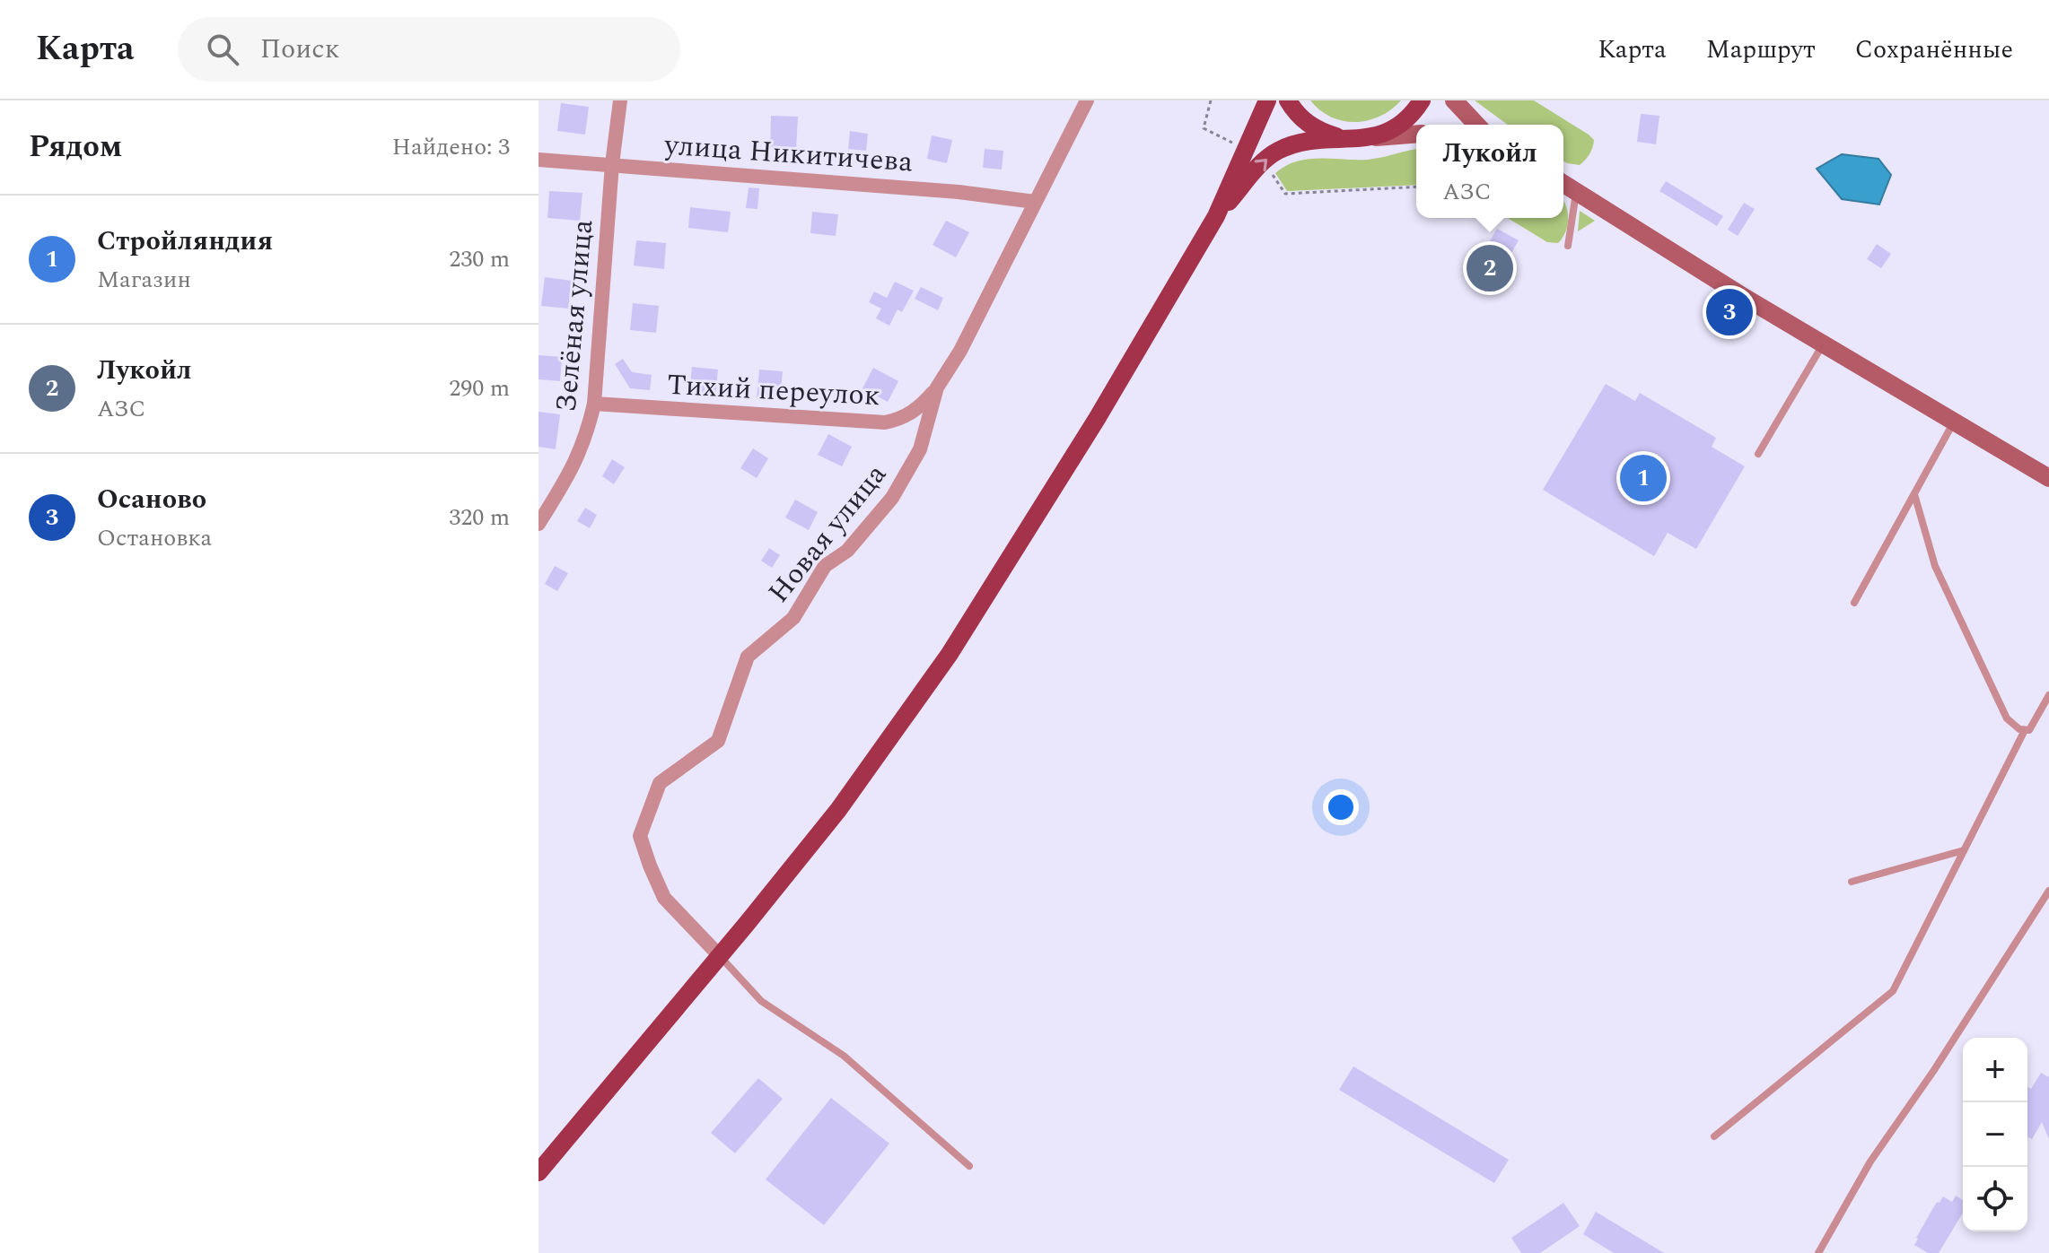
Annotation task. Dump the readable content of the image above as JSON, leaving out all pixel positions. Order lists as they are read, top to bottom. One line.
{"streets":{"street":["улица Никитичева","Зелёная улица","Тихий переулок","Новая улица"]},"crossings":[["улица Никитичева","Зелёная улица"],["улица Никитичева","Новая улица"],["Зелёная улица","Тихий переулок"],["Тихий переулок","Новая улица"]],"page":{"header":"Карта","search":"Поиск","nav":["Карта","Маршрут","Сохранённые"],"heading":["Рядом","Найдено: 3"],"popup":["Лукойл","АЗС"],"list":[{"mark":"1","name":"Стройляндия","note":"Магазин","value":"230 m"},{"mark":"2","name":"Лукойл","note":"АЗС","value":"290 m"},{"mark":"3","name":"Осаново","note":"Остановка","value":"320 m"}],"pins":["2","3","1"],"map_buttons":["+","−"]}}
